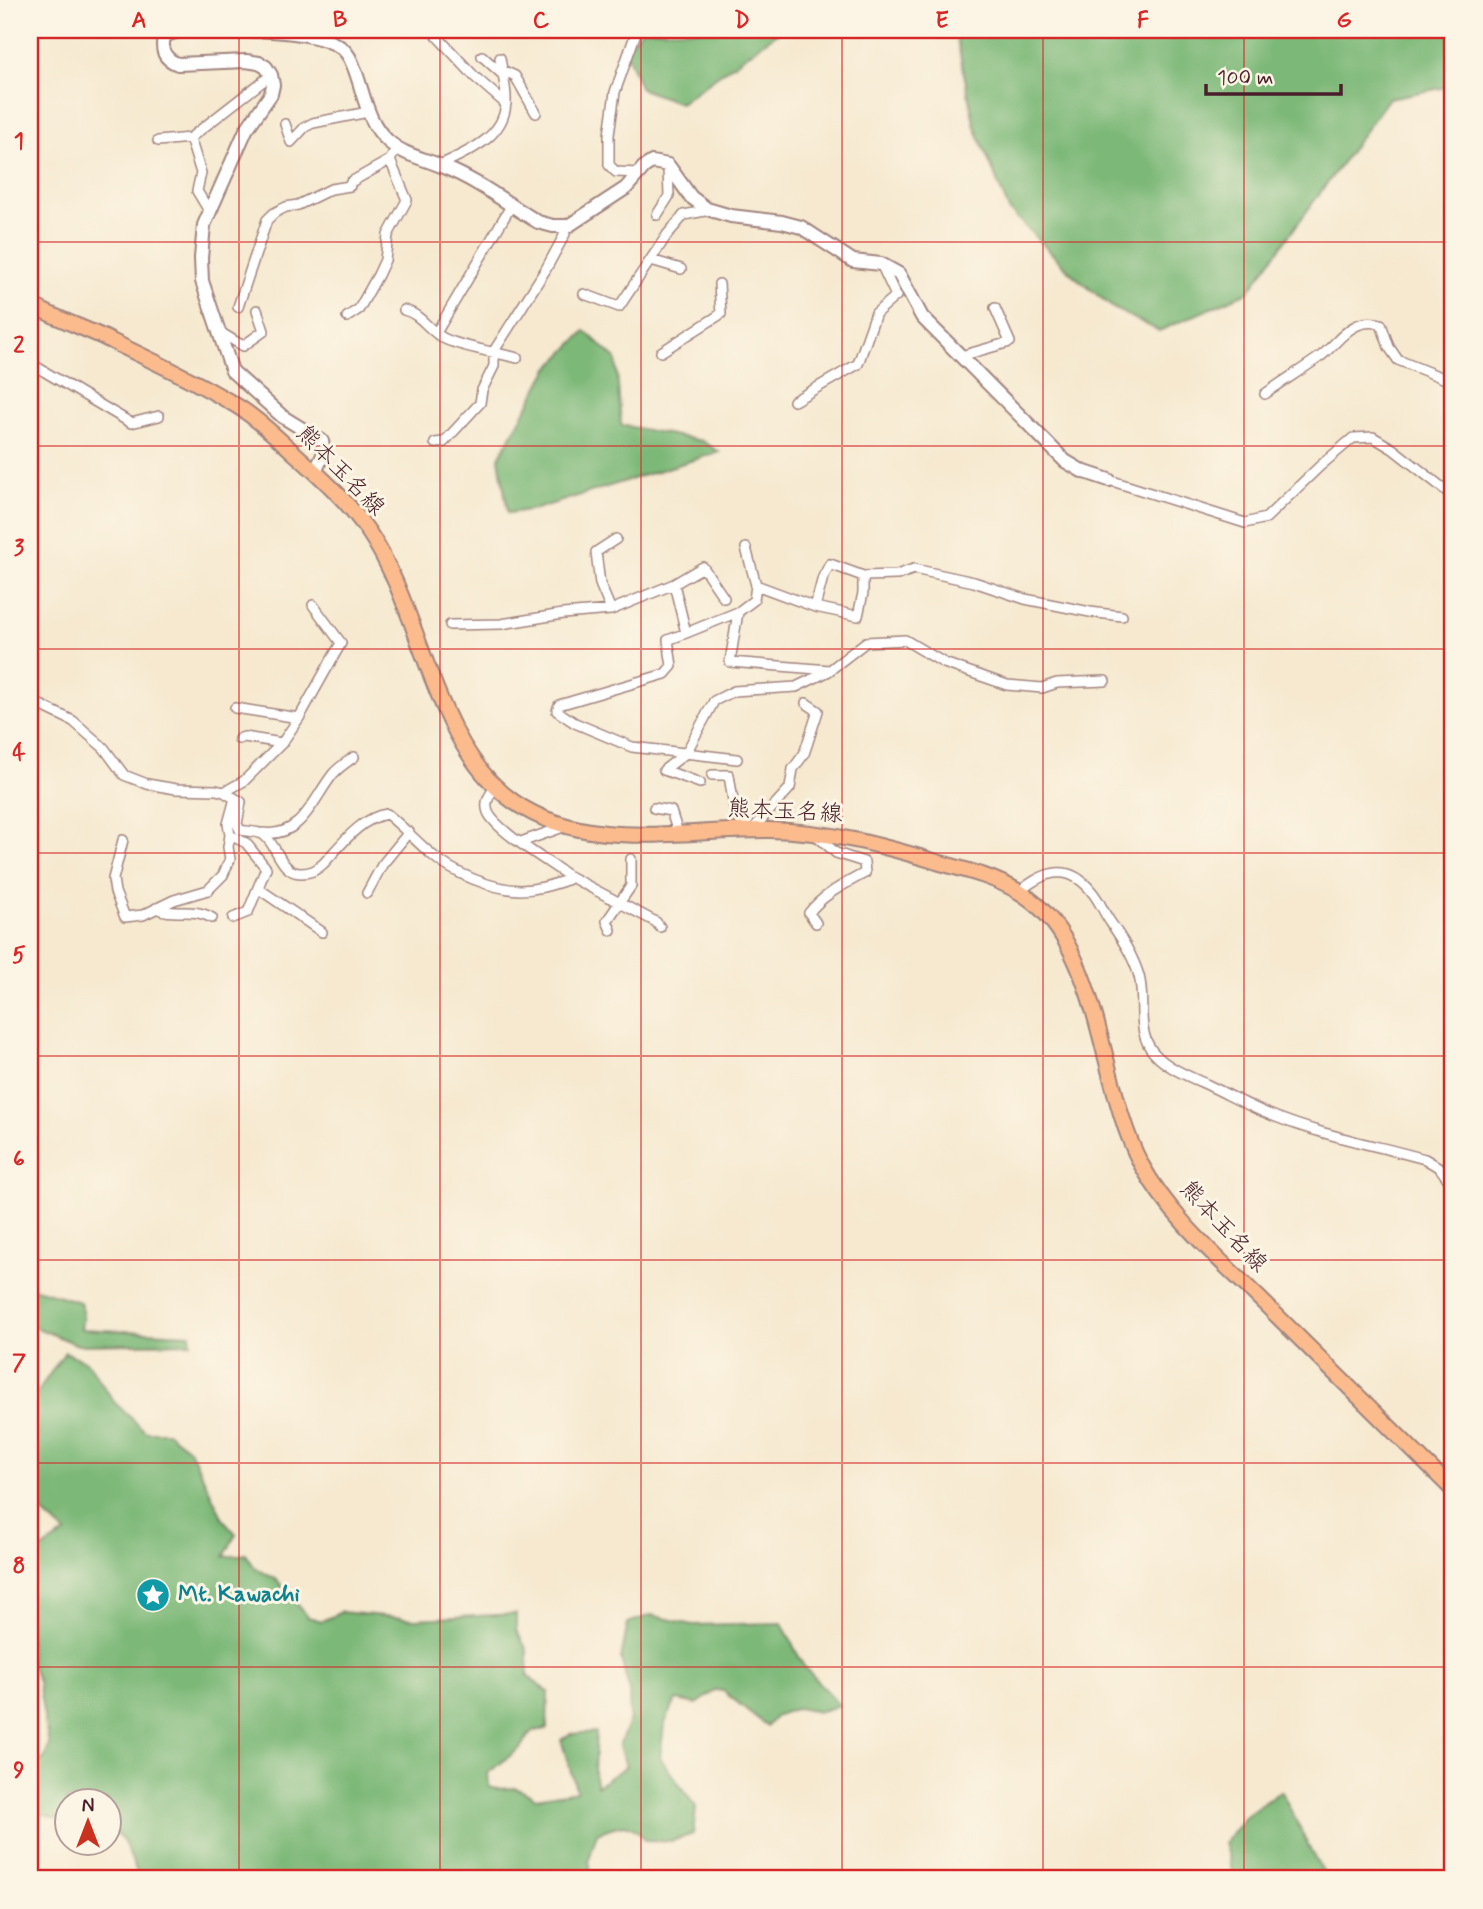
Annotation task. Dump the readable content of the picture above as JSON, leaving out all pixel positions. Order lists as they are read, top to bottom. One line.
{"streets":{"main road":["熊本玉名線"]},"places":{"place":["Mt. Kawachi"]},"scale_bar":"100 m","north":"top","grid":{"columns":["A","B","C","D","E","F","G"],"rows":["1","2","3","4","5","6","7","8","9"]}}
